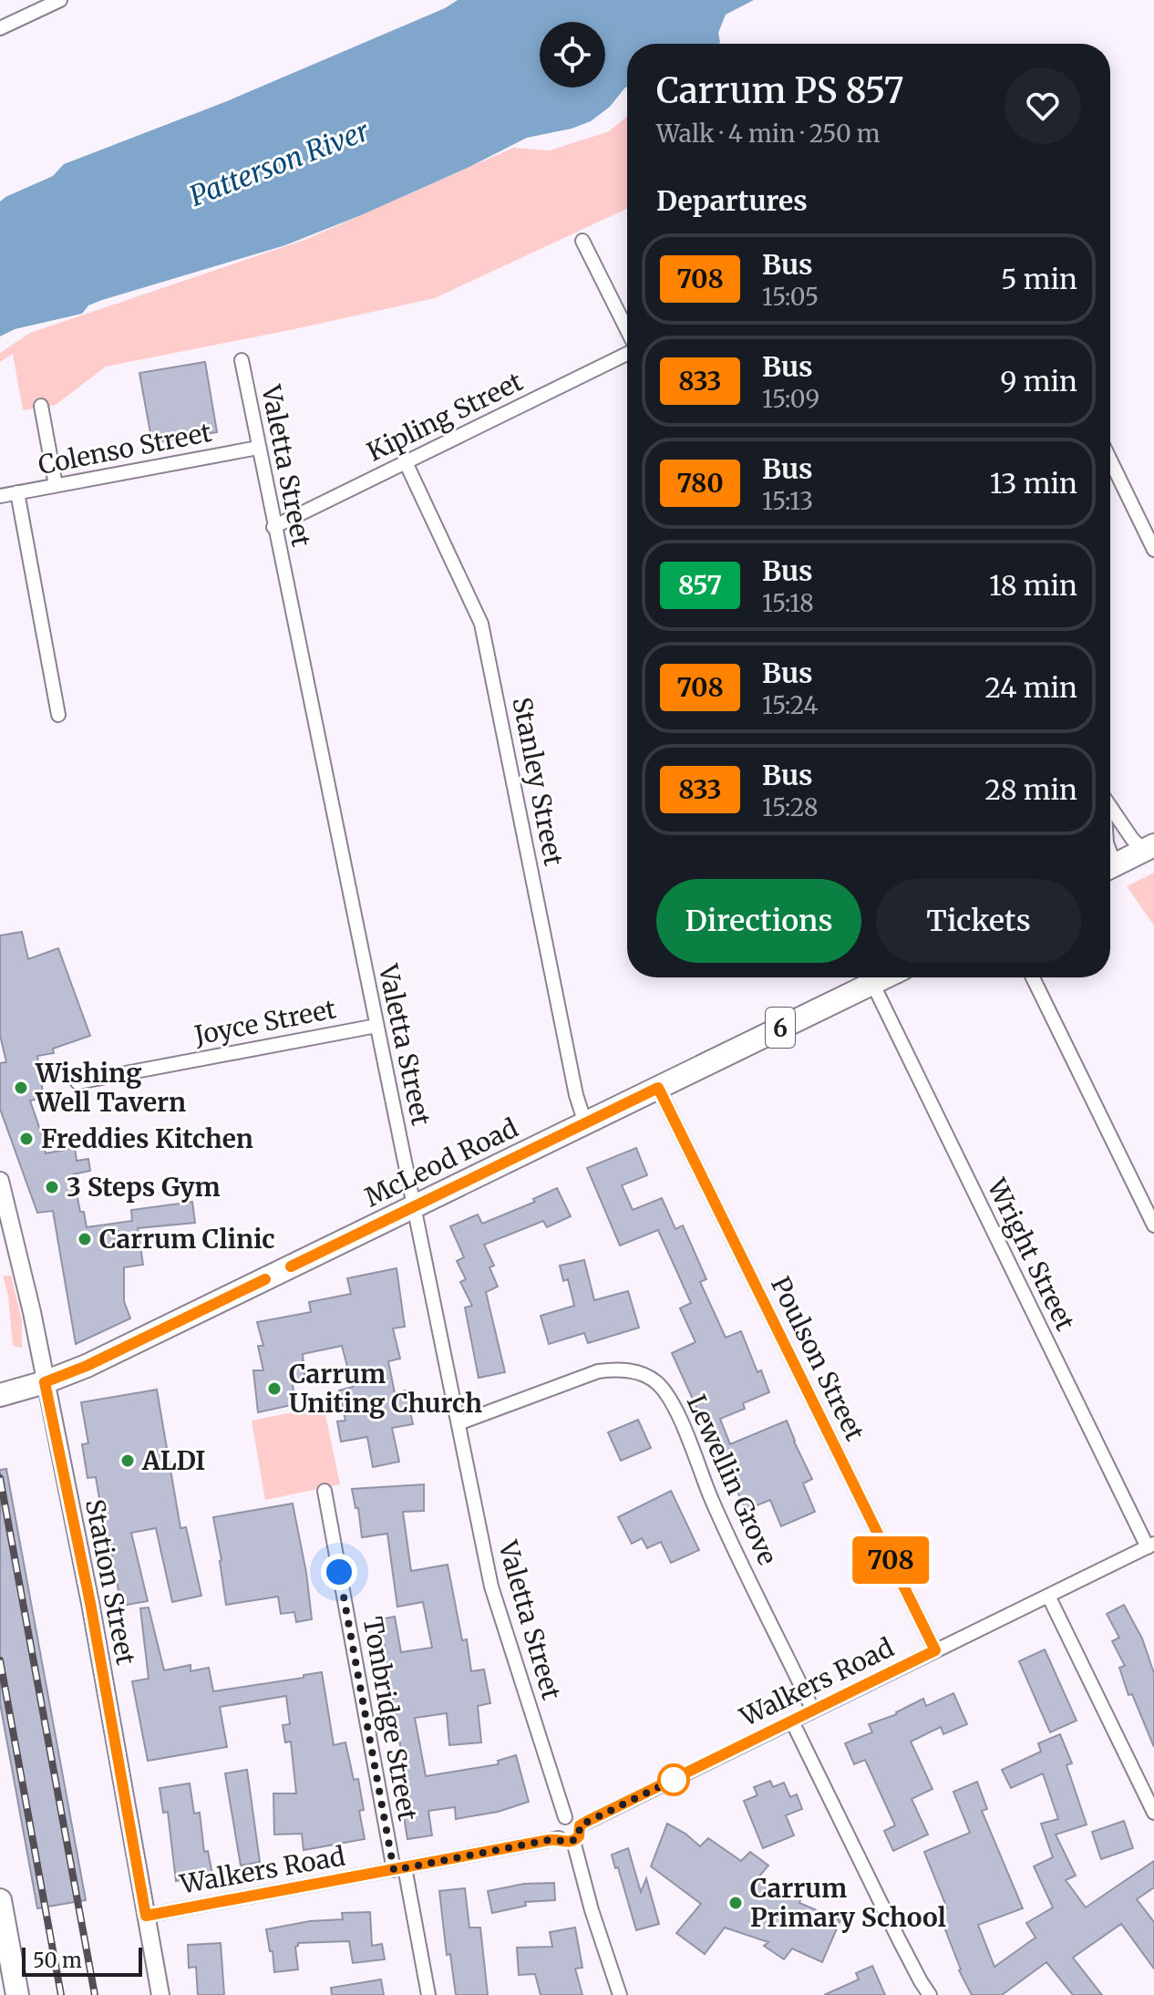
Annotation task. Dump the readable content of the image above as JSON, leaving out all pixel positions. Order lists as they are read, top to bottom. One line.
{"streets":{"main road":["6","McLeod Road"],"street":["Kipling Street","Colenso Street","Valetta Street","Stanley Street","Joyce Street","Wright Street","Poulson Street","Lewellin Grove","Station Street","Walkers Road","Tonbridge Street"]},"crossings":[["Kipling Street","Valetta Street"],["Kipling Street","Stanley Street"],["Colenso Street","Valetta Street"],["Valetta Street","Joyce Street"],["Valetta Street","McLeod Road"],["Valetta Street","Lewellin Grove"],["Valetta Street","Walkers Road"],["Stanley Street","McLeod Road"],["McLeod Road","Wright Street"],["McLeod Road","Poulson Street"],["McLeod Road","Station Street"],["Wright Street","Walkers Road"],["Poulson Street","Walkers Road"],["Lewellin Grove","Walkers Road"],["Station Street","Walkers Road"],["Walkers Road","Tonbridge Street"]],"water":["Patterson River"],"places":["Wishing Well Tavern","Freddies Kitchen","3 Steps Gym","Carrum Clinic","Carrum Uniting Church","ALDI","Carrum Primary School"],"lines":["bus line 708"],"scale_bar":"50 m","page":{"on_map":"708","heading":[["Carrum PS 857","Walk · 4 min · 250 m"],"Departures"],"list":[{"mark":"708","name":"Bus","note":"15:05","value":"5 min"},{"mark":"833","name":"Bus","note":"15:09","value":"9 min"},{"mark":"780","name":"Bus","note":"15:13","value":"13 min"},{"mark":"857","name":"Bus","note":"15:18","value":"18 min"},{"mark":"708","name":"Bus","note":"15:24","value":"24 min"},{"mark":"833","name":"Bus","note":"15:28","value":"28 min"}],"buttons":["Directions","Tickets"],"scale":"50 m"}}
